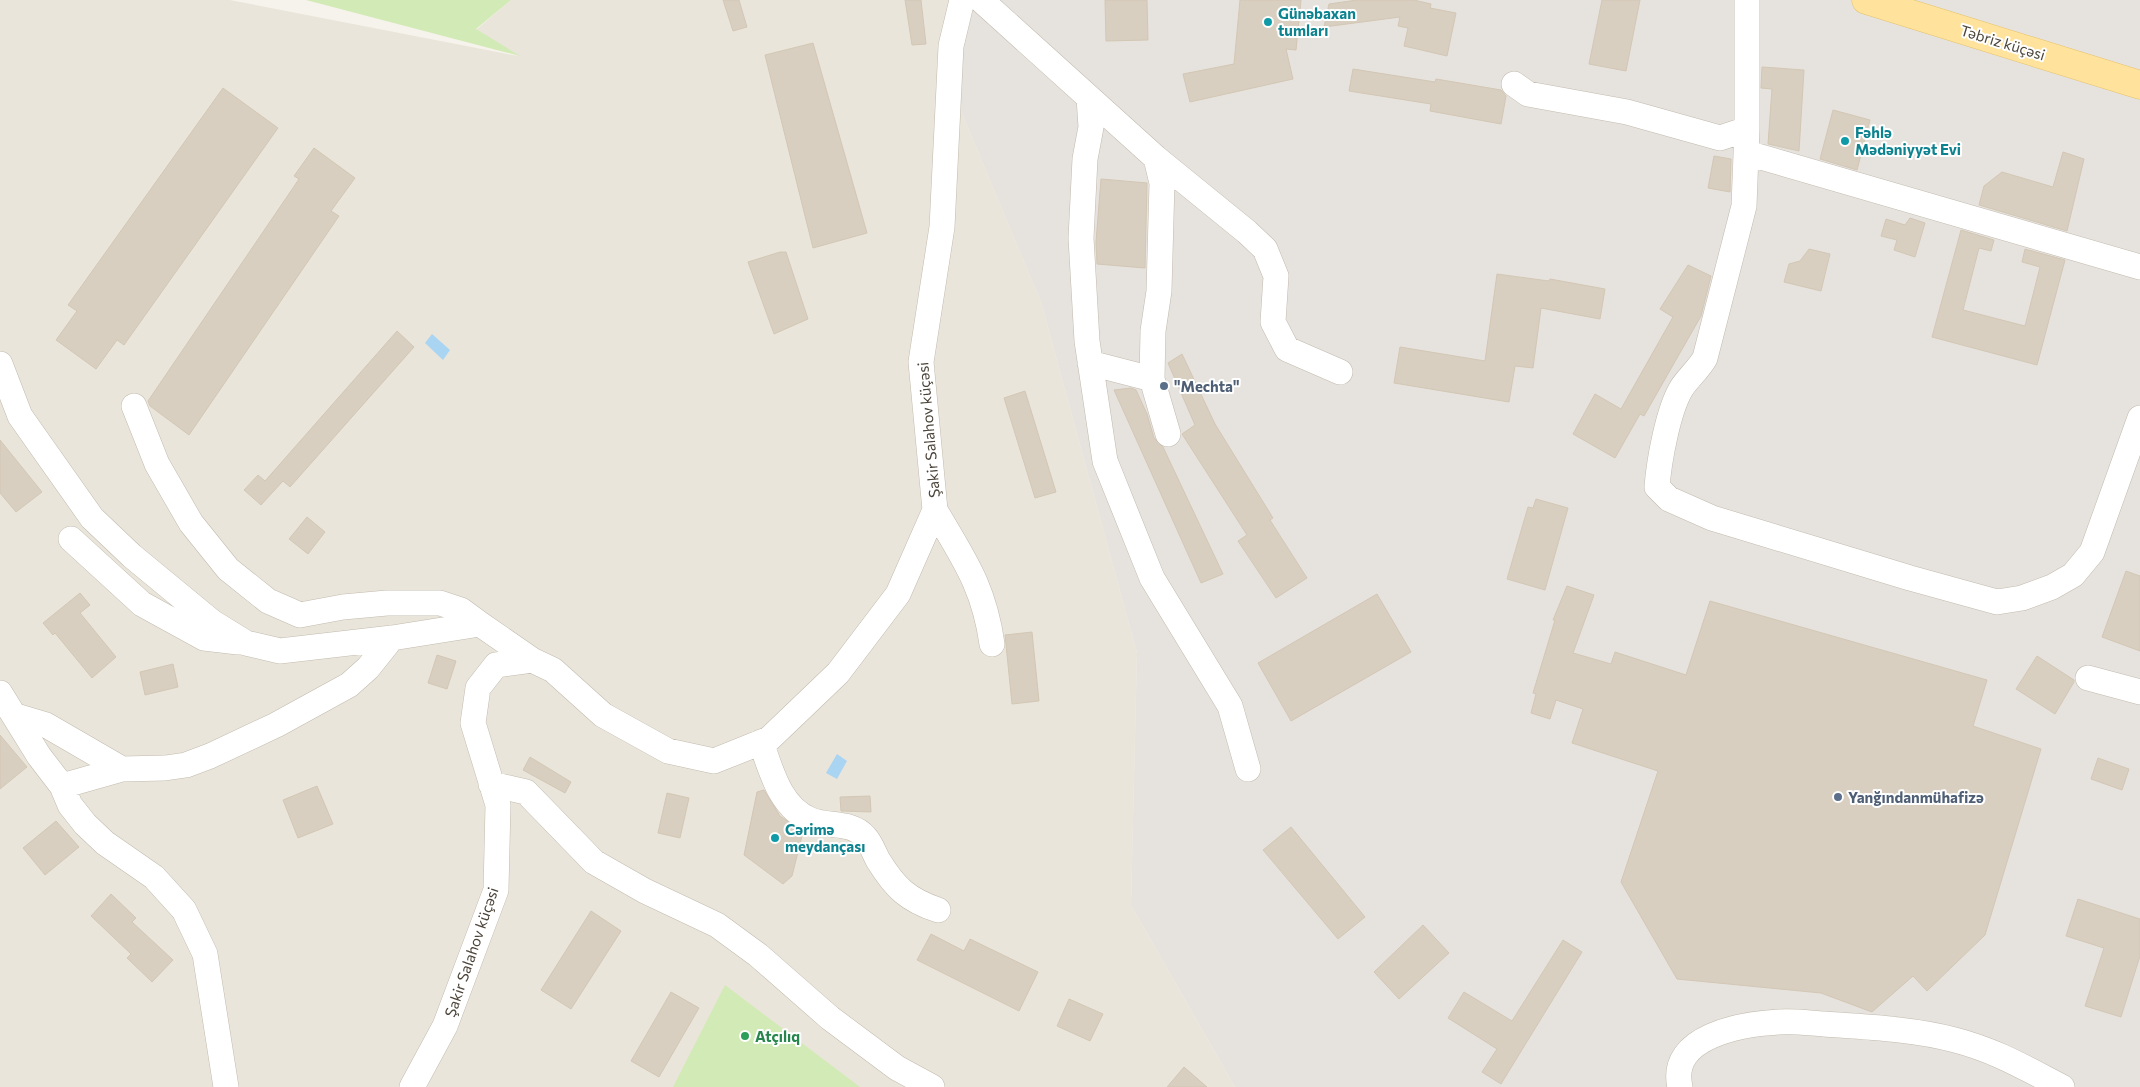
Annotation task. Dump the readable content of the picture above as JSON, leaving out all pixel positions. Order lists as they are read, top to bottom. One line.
{"streets":{"main road":["Təbriz küçəsi"],"street":["Şakir Salahov küçəsi"]},"places":["Günəbaxan tumları","Fəhlə Mədəniyyət Evi","\"Mechta\"","Yanğındanmühafizə","Cərimə meydançası","Atçılıq"]}
